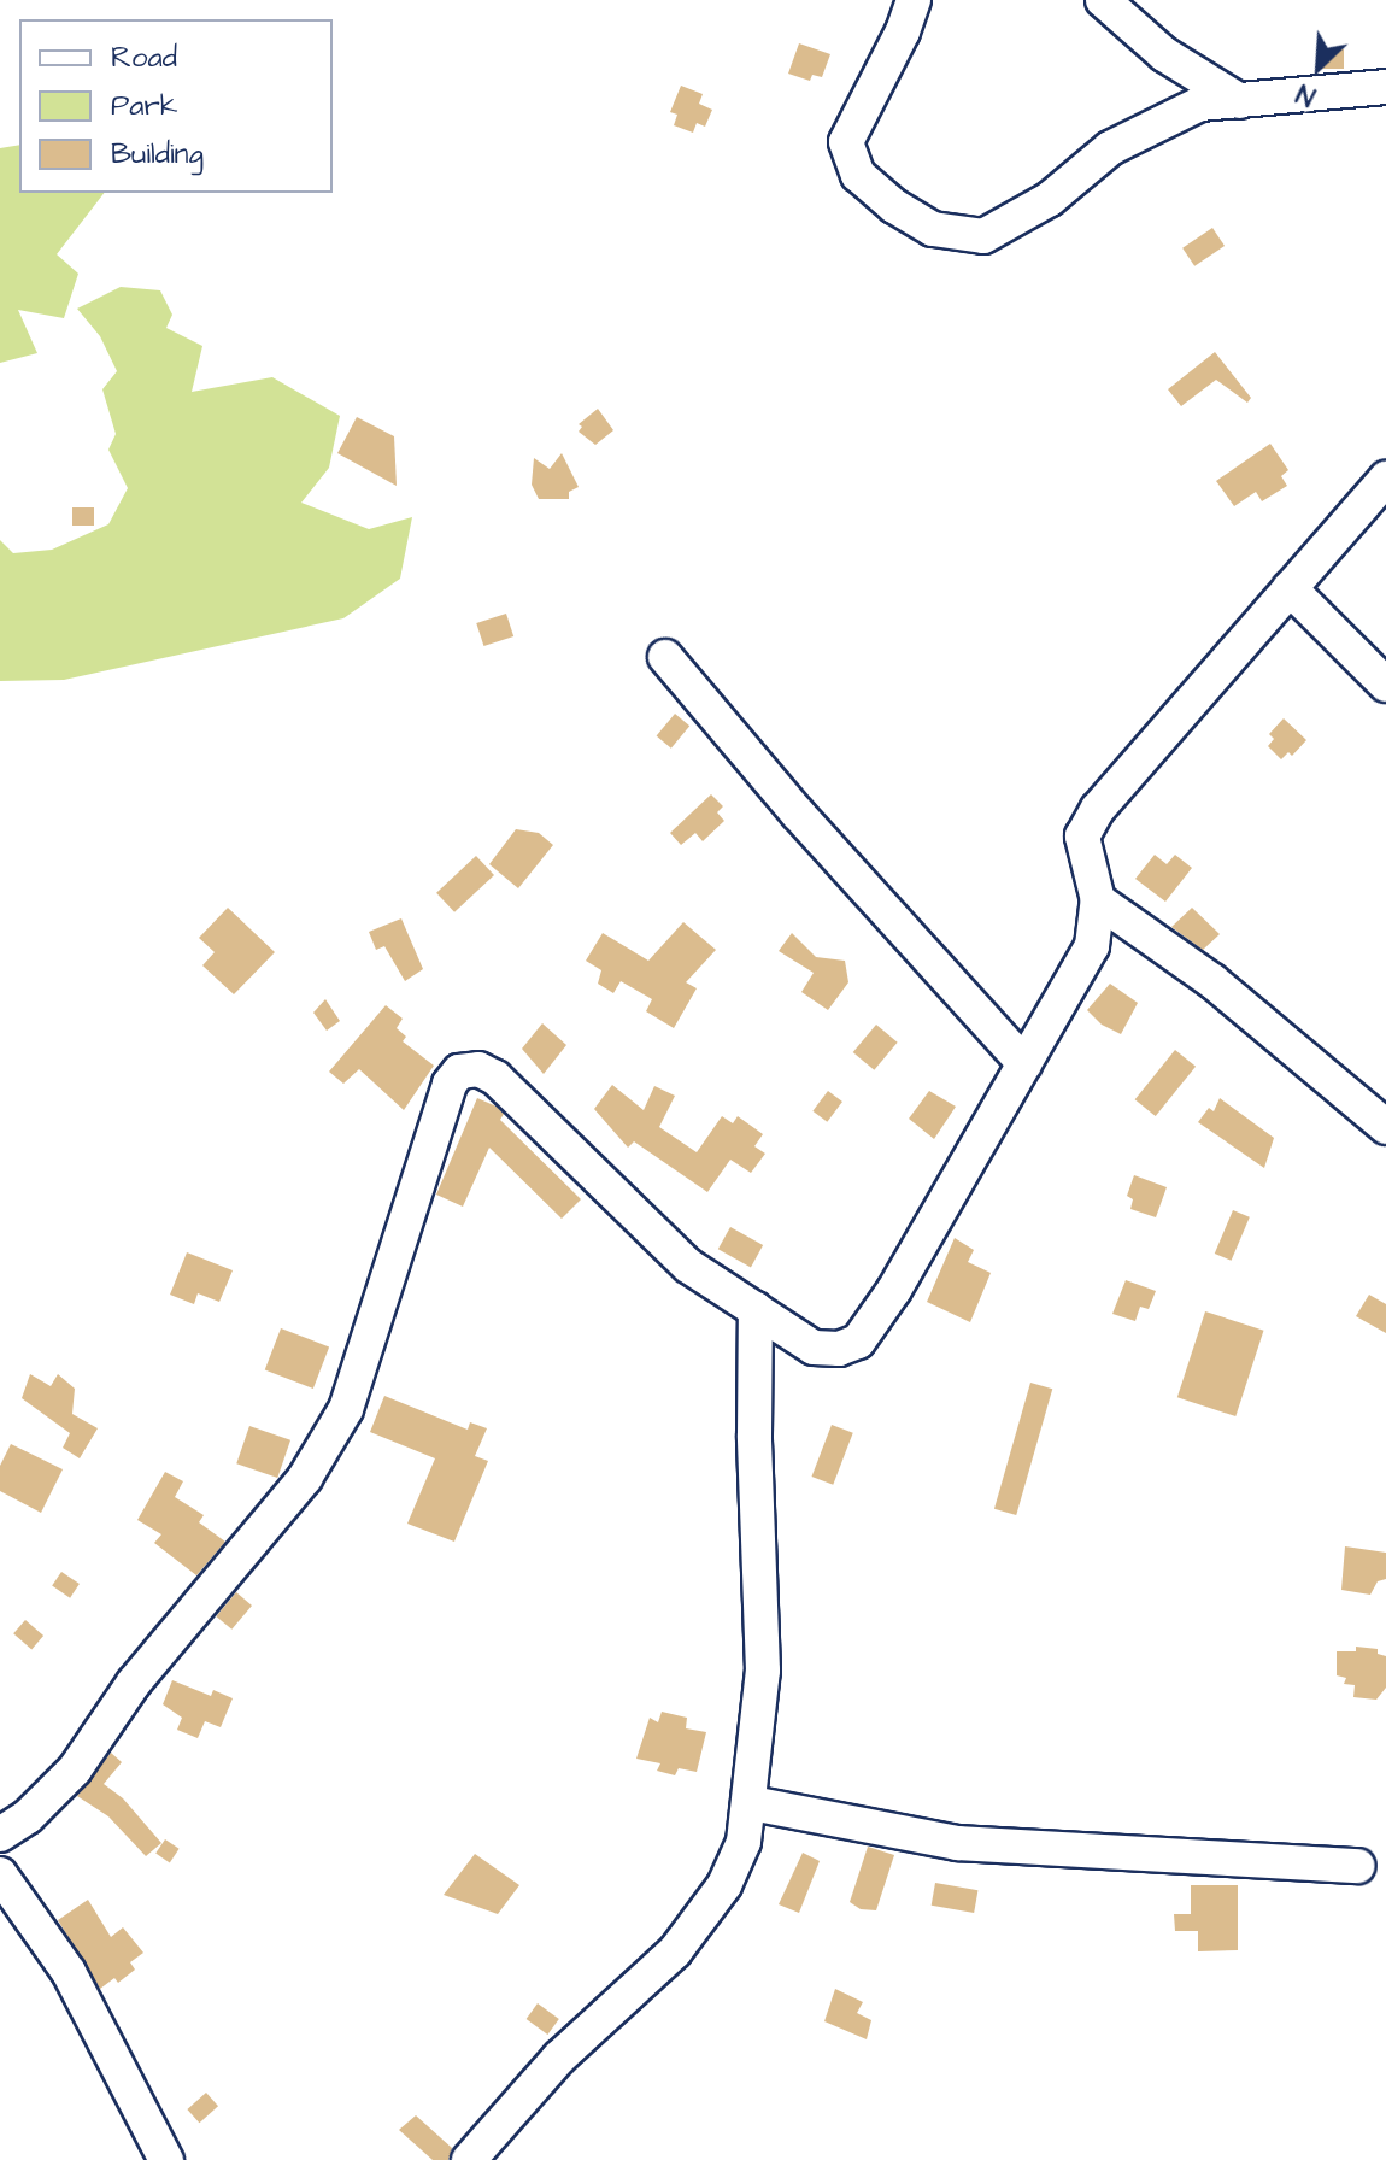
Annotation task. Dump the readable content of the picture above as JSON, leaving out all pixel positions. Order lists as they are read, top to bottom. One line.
{"legend":["Road","Park","Building"],"north":"bottom left"}
